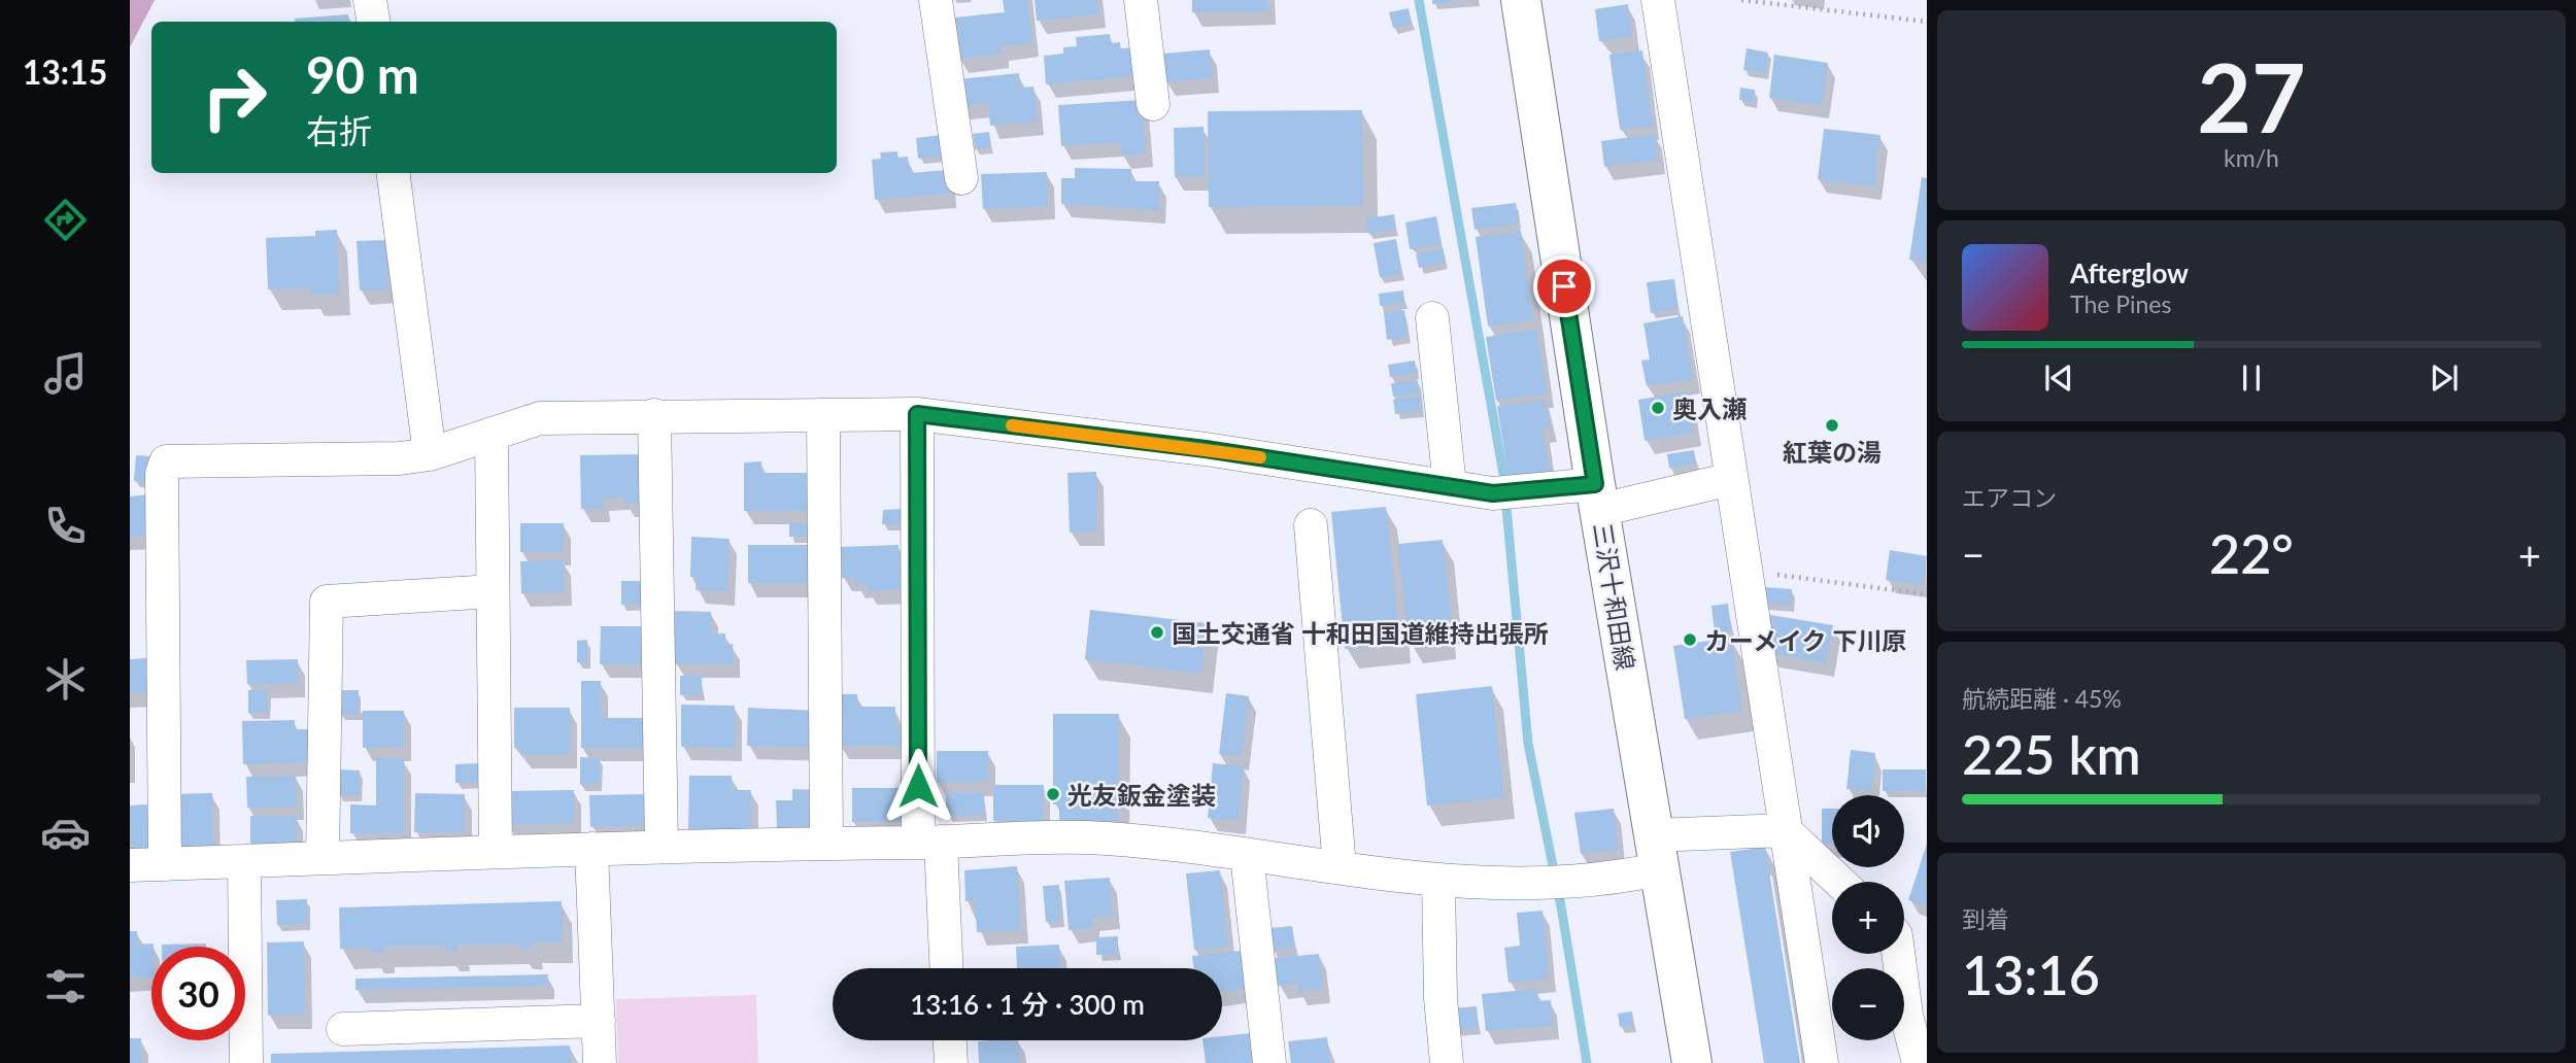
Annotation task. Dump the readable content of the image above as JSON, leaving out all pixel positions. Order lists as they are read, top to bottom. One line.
{"streets":{"main road":["三沢十和田線"]},"places":["奥入瀬","紅葉の湯","国土交通省 十和田国道維持出張所","カーメイク 下川原","光友鈑金塗装"],"page":{"tabs":"13:15","tile":[["27","km/h"],"エアコン",["航続距離 · 45%","225 km"],["到着","13:16"]],"turn":["90 m","右折"],"song":["Afterglow","The Pines"],"heat":["−","22°","+"],"map_buttons":["+","−"],"limit":"30","trip":"13:16 · 1 分 · 300 m"}}
